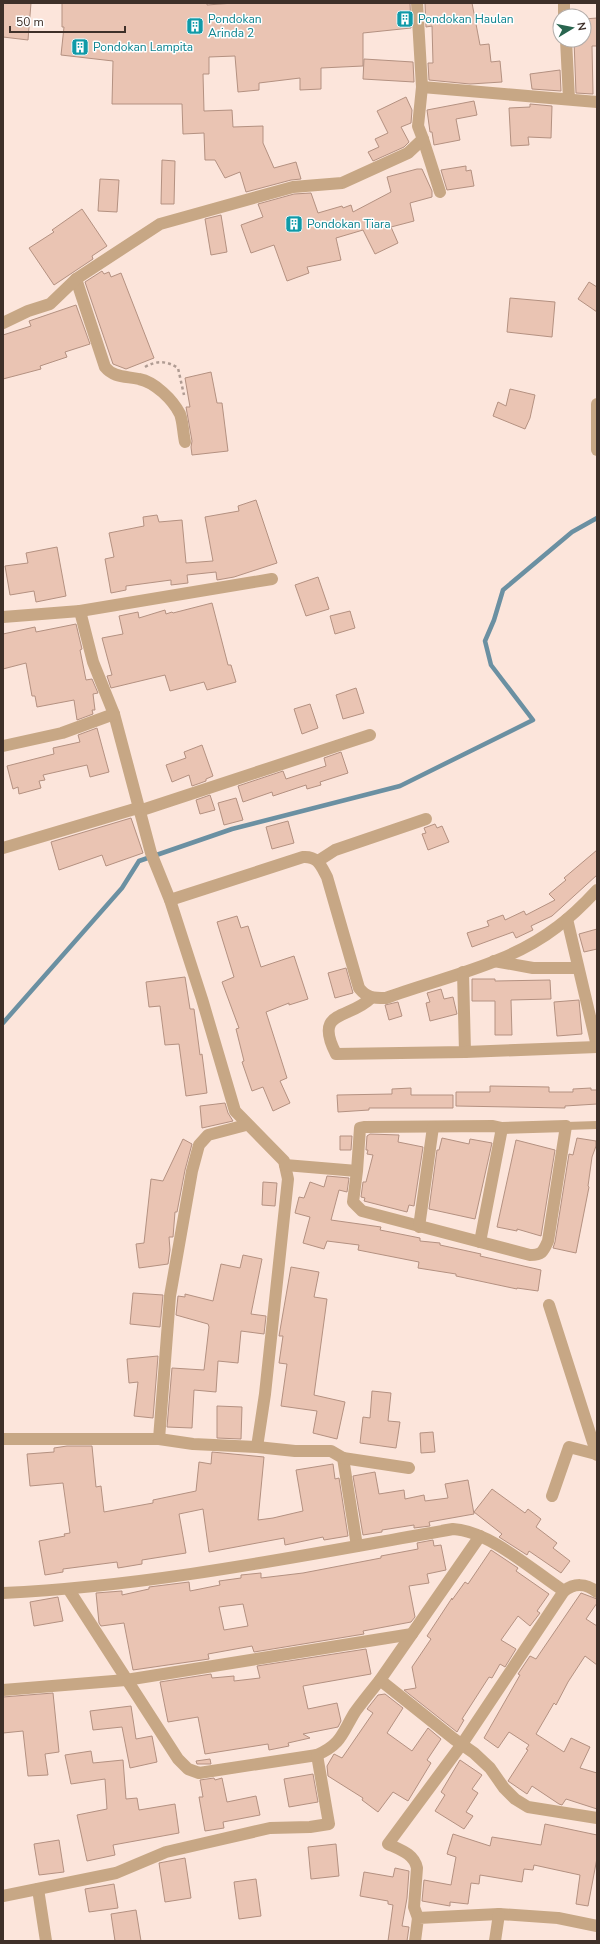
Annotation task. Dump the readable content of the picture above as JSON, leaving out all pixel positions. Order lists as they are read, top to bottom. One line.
{"places":{"building":["Pondokan Haulan","Pondokan Arinda 2","Pondokan Lampita","Pondokan Tiara"]},"scale_bar":"50 m","north":"right"}
